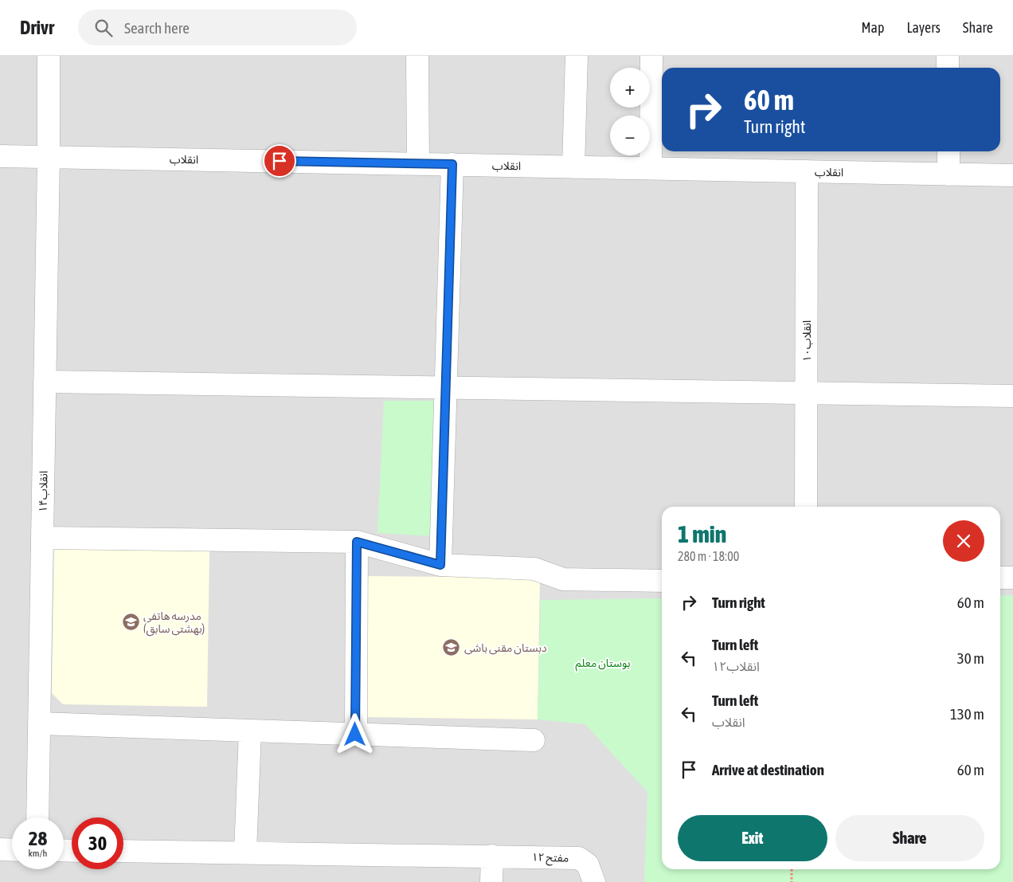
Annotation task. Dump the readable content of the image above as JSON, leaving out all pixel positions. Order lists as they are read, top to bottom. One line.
{"streets":{"street":["انقلاب","انقلاب۱۰","انقلاب۱۴","مفتح ۱۲"]},"crossings":[["انقلاب","انقلاب۱۰"],["انقلاب","انقلاب۱۴"]],"parks":["بوستان معلم"],"places":{"school or university":["مدرسه هاتفی (بهشتی سابق)","دبستان مقنی باشی"]},"page":{"header":"Drivr","search":"Search here","nav":["Map","Layers","Share"],"map_buttons":["+","−"],"turn":["60 m","Turn right"],"heading":["1 min","280 m · 18:00"],"list":[{"name":"Turn right","value":"60 m"},{"name":"Turn left","note":"انقلاب۱۲","value":"30 m"},{"name":"Turn left","note":"انقلاب","value":"130 m"},{"name":"Arrive at destination","value":"60 m"}],"buttons":["Exit","Share"],"speed":"28 km/h","limit":"30"}}
